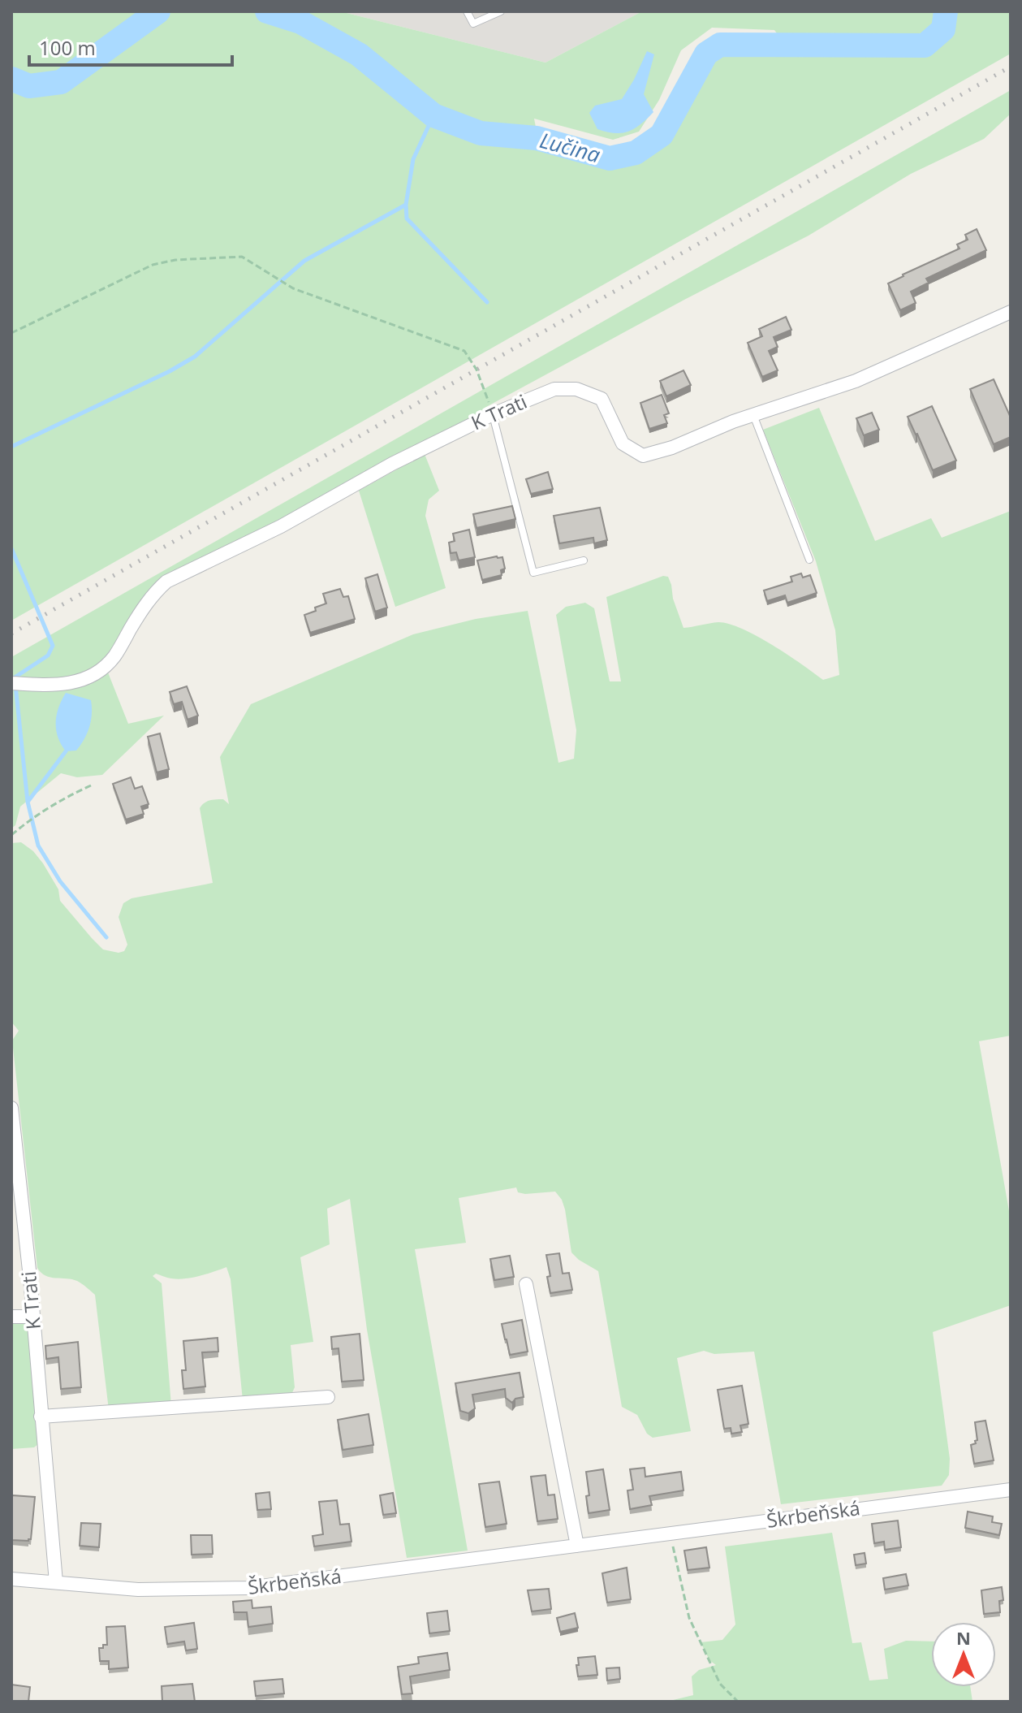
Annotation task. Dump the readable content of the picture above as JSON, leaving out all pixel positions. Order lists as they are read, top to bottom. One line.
{"streets":{"street":["K Trati","Škrbeňská"]},"crossings":[["K Trati","Škrbeňská"]],"water":["Lučina"],"scale_bar":"100 m","north":"top"}
